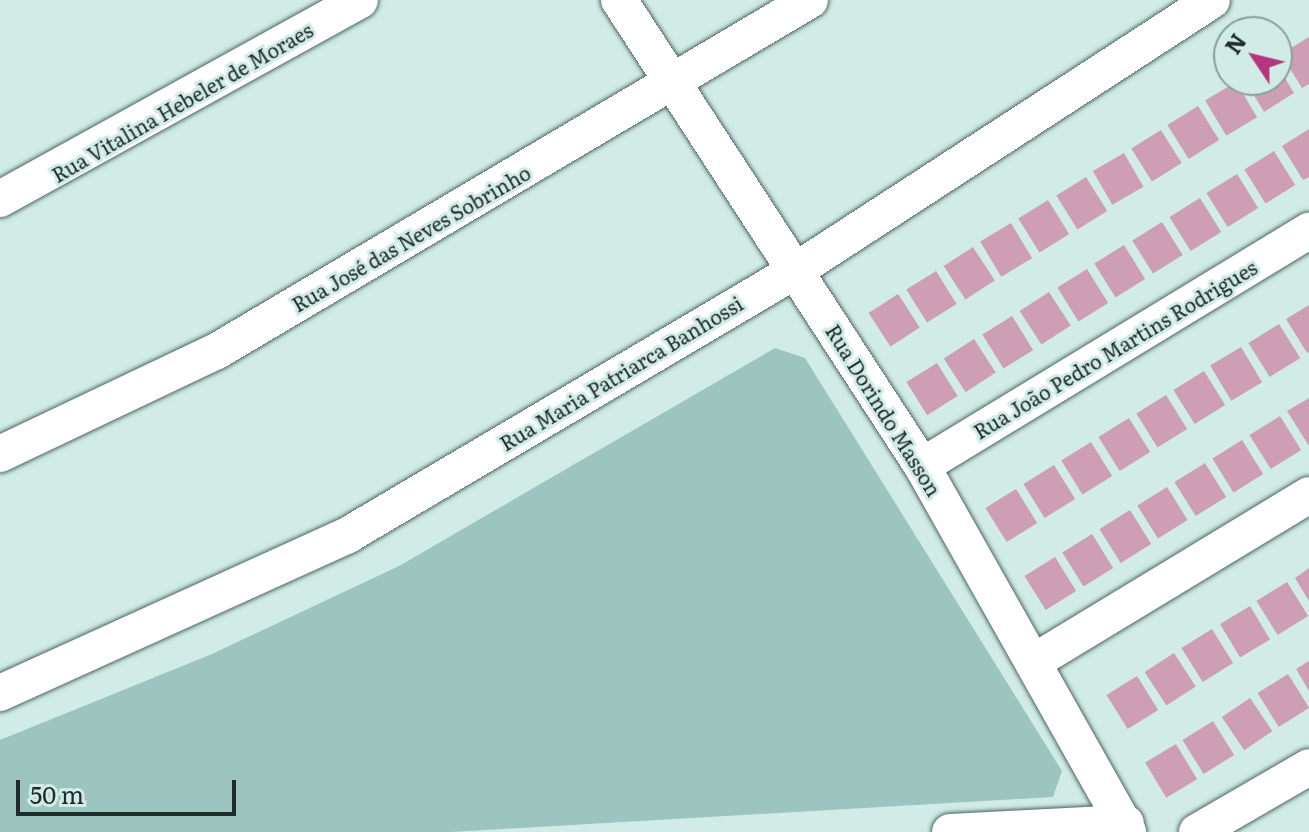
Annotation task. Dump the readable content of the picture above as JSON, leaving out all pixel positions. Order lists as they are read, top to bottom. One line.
{"streets":{"street":["Rua Vitalina Hebeler de Moraes","Rua José das Neves Sobrinho","Rua João Pedro Martins Rodrigues","Rua Maria Patriarca Banhossi","Rua Dorindo Masson"]},"crossings":[["Rua José das Neves Sobrinho","Rua Dorindo Masson"],["Rua João Pedro Martins Rodrigues","Rua Dorindo Masson"],["Rua Maria Patriarca Banhossi","Rua Dorindo Masson"]],"scale_bar":"50 m","north":"top left"}
